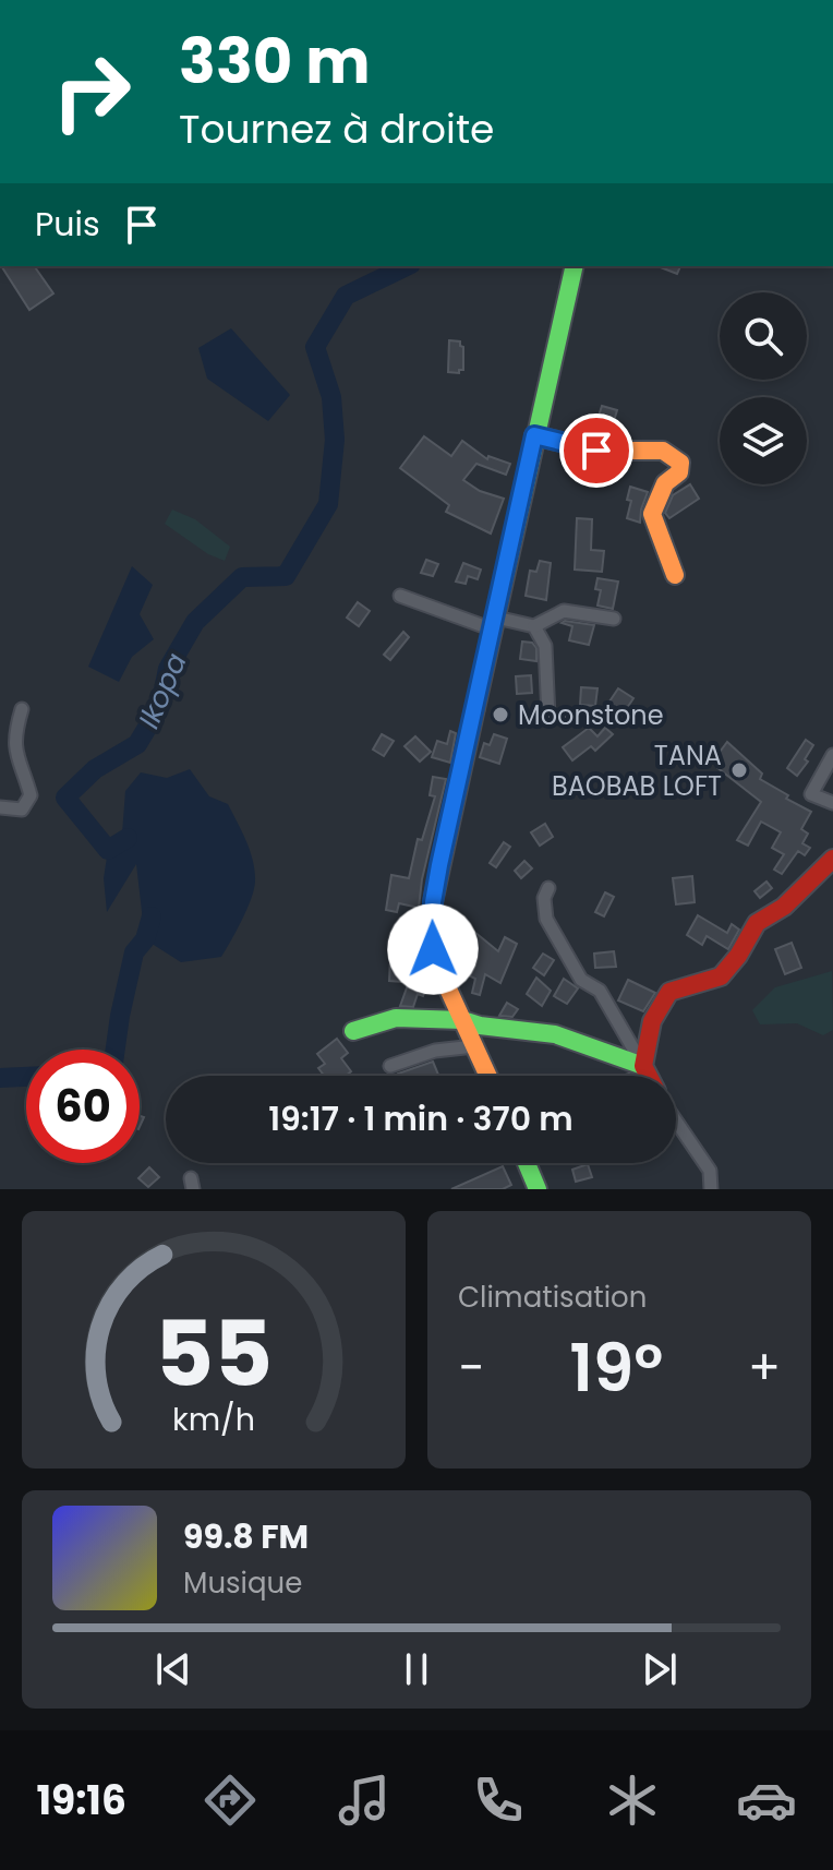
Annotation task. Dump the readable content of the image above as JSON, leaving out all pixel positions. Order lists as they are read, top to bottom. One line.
{"water":["Ikopa"],"places":["Moonstone","TANA BAOBAB LOFT"],"page":{"turn":["330 m","Tournez à droite"],"then":"Puis","limit":"60","trip":"19:17 · 1 min · 370 m","tile":"Climatisation","heat":["−","19°","+"],"song":["99.8 FM","Musique"],"tabs":"19:16","gauge":["55","km/h"]}}
